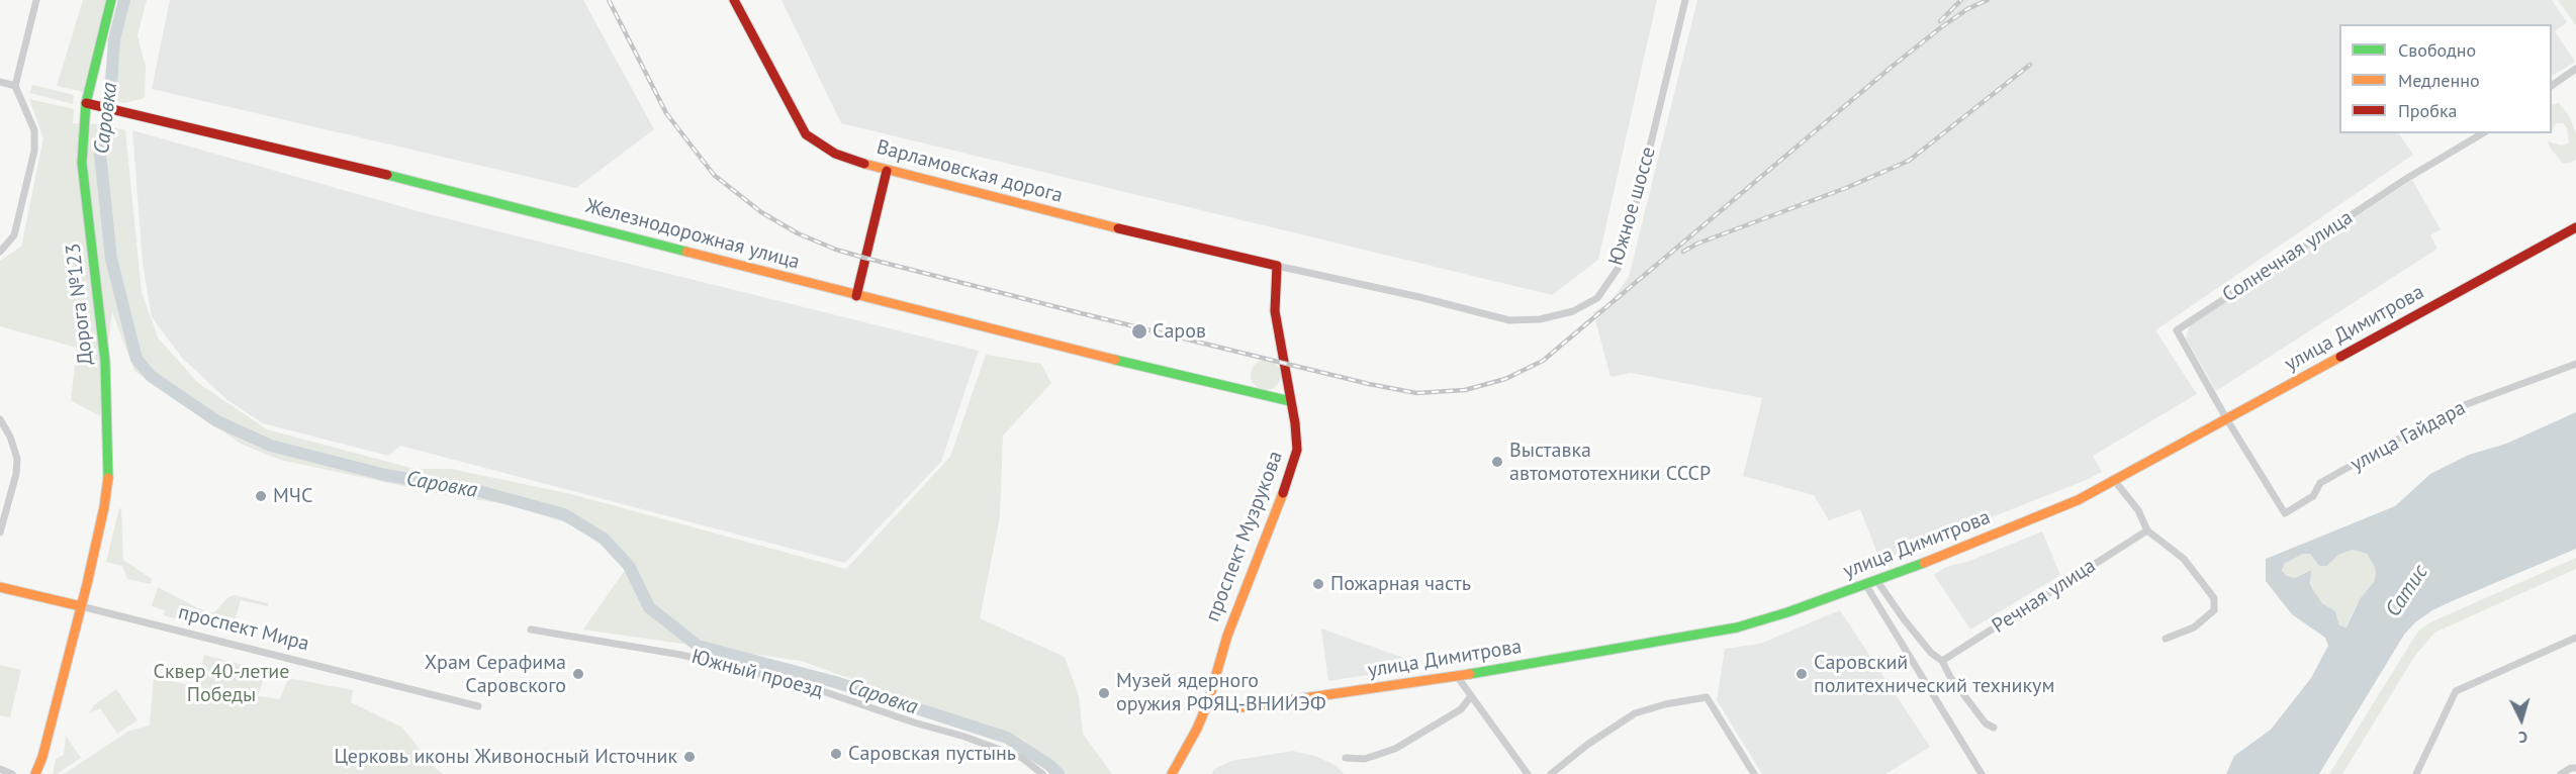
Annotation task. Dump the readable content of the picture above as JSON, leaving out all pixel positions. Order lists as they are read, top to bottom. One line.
{"streets":{"street":["Варламовская дорога","Южное шоссе","Железнодорожная улица","Солнечная улица","Дорога №123","улица Димитрова","улица Гайдара","проспект Музрукова","Речная улица","проспект Мира","Южный проезд"]},"crossings":[["Варламовская дорога","Южное шоссе"],["Варламовская дорога","проспект Музрукова"],["Южное шоссе","проспект Музрукова"],["Железнодорожная улица","Дорога №123"],["Железнодорожная улица","проспект Музрукова"],["Солнечная улица","улица Димитрова"],["Солнечная улица","улица Гайдара"],["Дорога №123","проспект Мира"],["улица Димитрова","улица Гайдара"],["улица Димитрова","проспект Музрукова"]],"water":["Саровка","Сатис"],"parks":["Сквер 40-летие Победы"],"places":["Саров","Выставка автомототехники СССР","МЧС","Пожарная часть","Храм Серафима Саровского","Саровский политехнический техникум","Музей ядерного оружия РФЯЦ-ВНИИЭФ","Саровская пустынь","Церковь иконы Живоносный Источник"],"legend":["Свободно","Медленно","Пробка"],"north":"bottom"}
